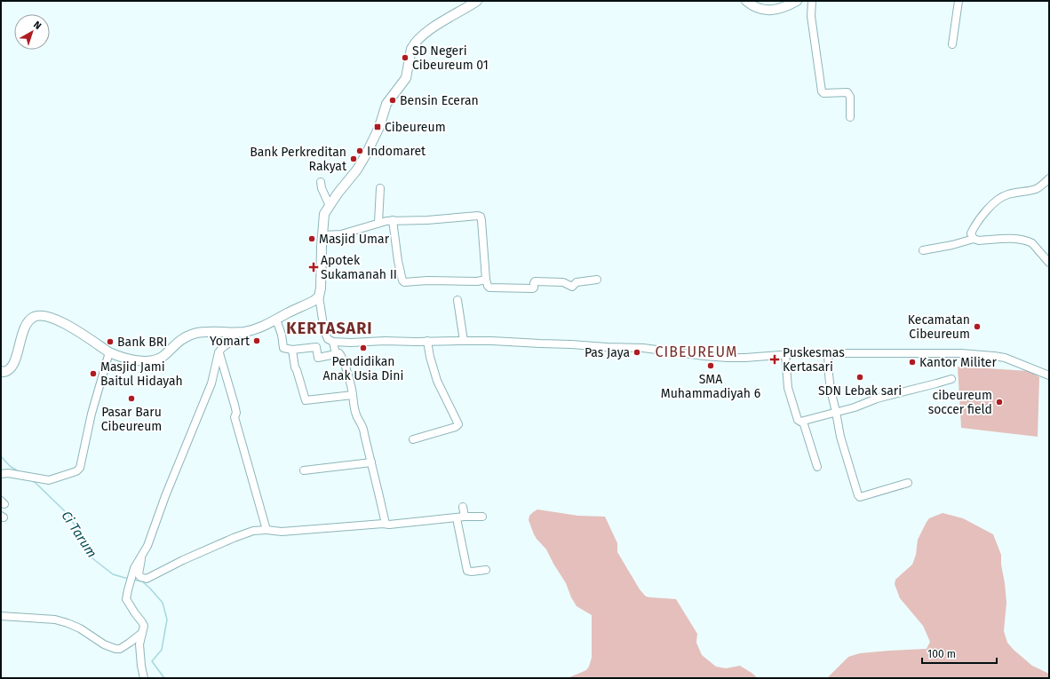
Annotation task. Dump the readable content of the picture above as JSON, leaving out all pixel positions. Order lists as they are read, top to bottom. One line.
{"districts":["KERTASARI","CIBEUREUM"],"water":["Ci Tarum"],"places":{"other":["SD Negeri Cibeureum 01","Bensin Eceran","Indomaret","Bank Perkreditan Rakyat","Masjid Umar","Kecamatan Cibeureum","Yomart","Bank BRI","Pendidikan Anak Usia Dini","Pas Jaya","Kantor Militer","SMA Muhammadiyah 6","Masjid Jami Baitul Hidayah","SDN Lebak sari","Pasar Baru Cibeureum","cibeureum soccer field"],"transit":["Cibeureum"],"health":["Apotek Sukamanah II","Puskesmas Kertasari"]},"scale_bar":"100 m","north":"top right"}
